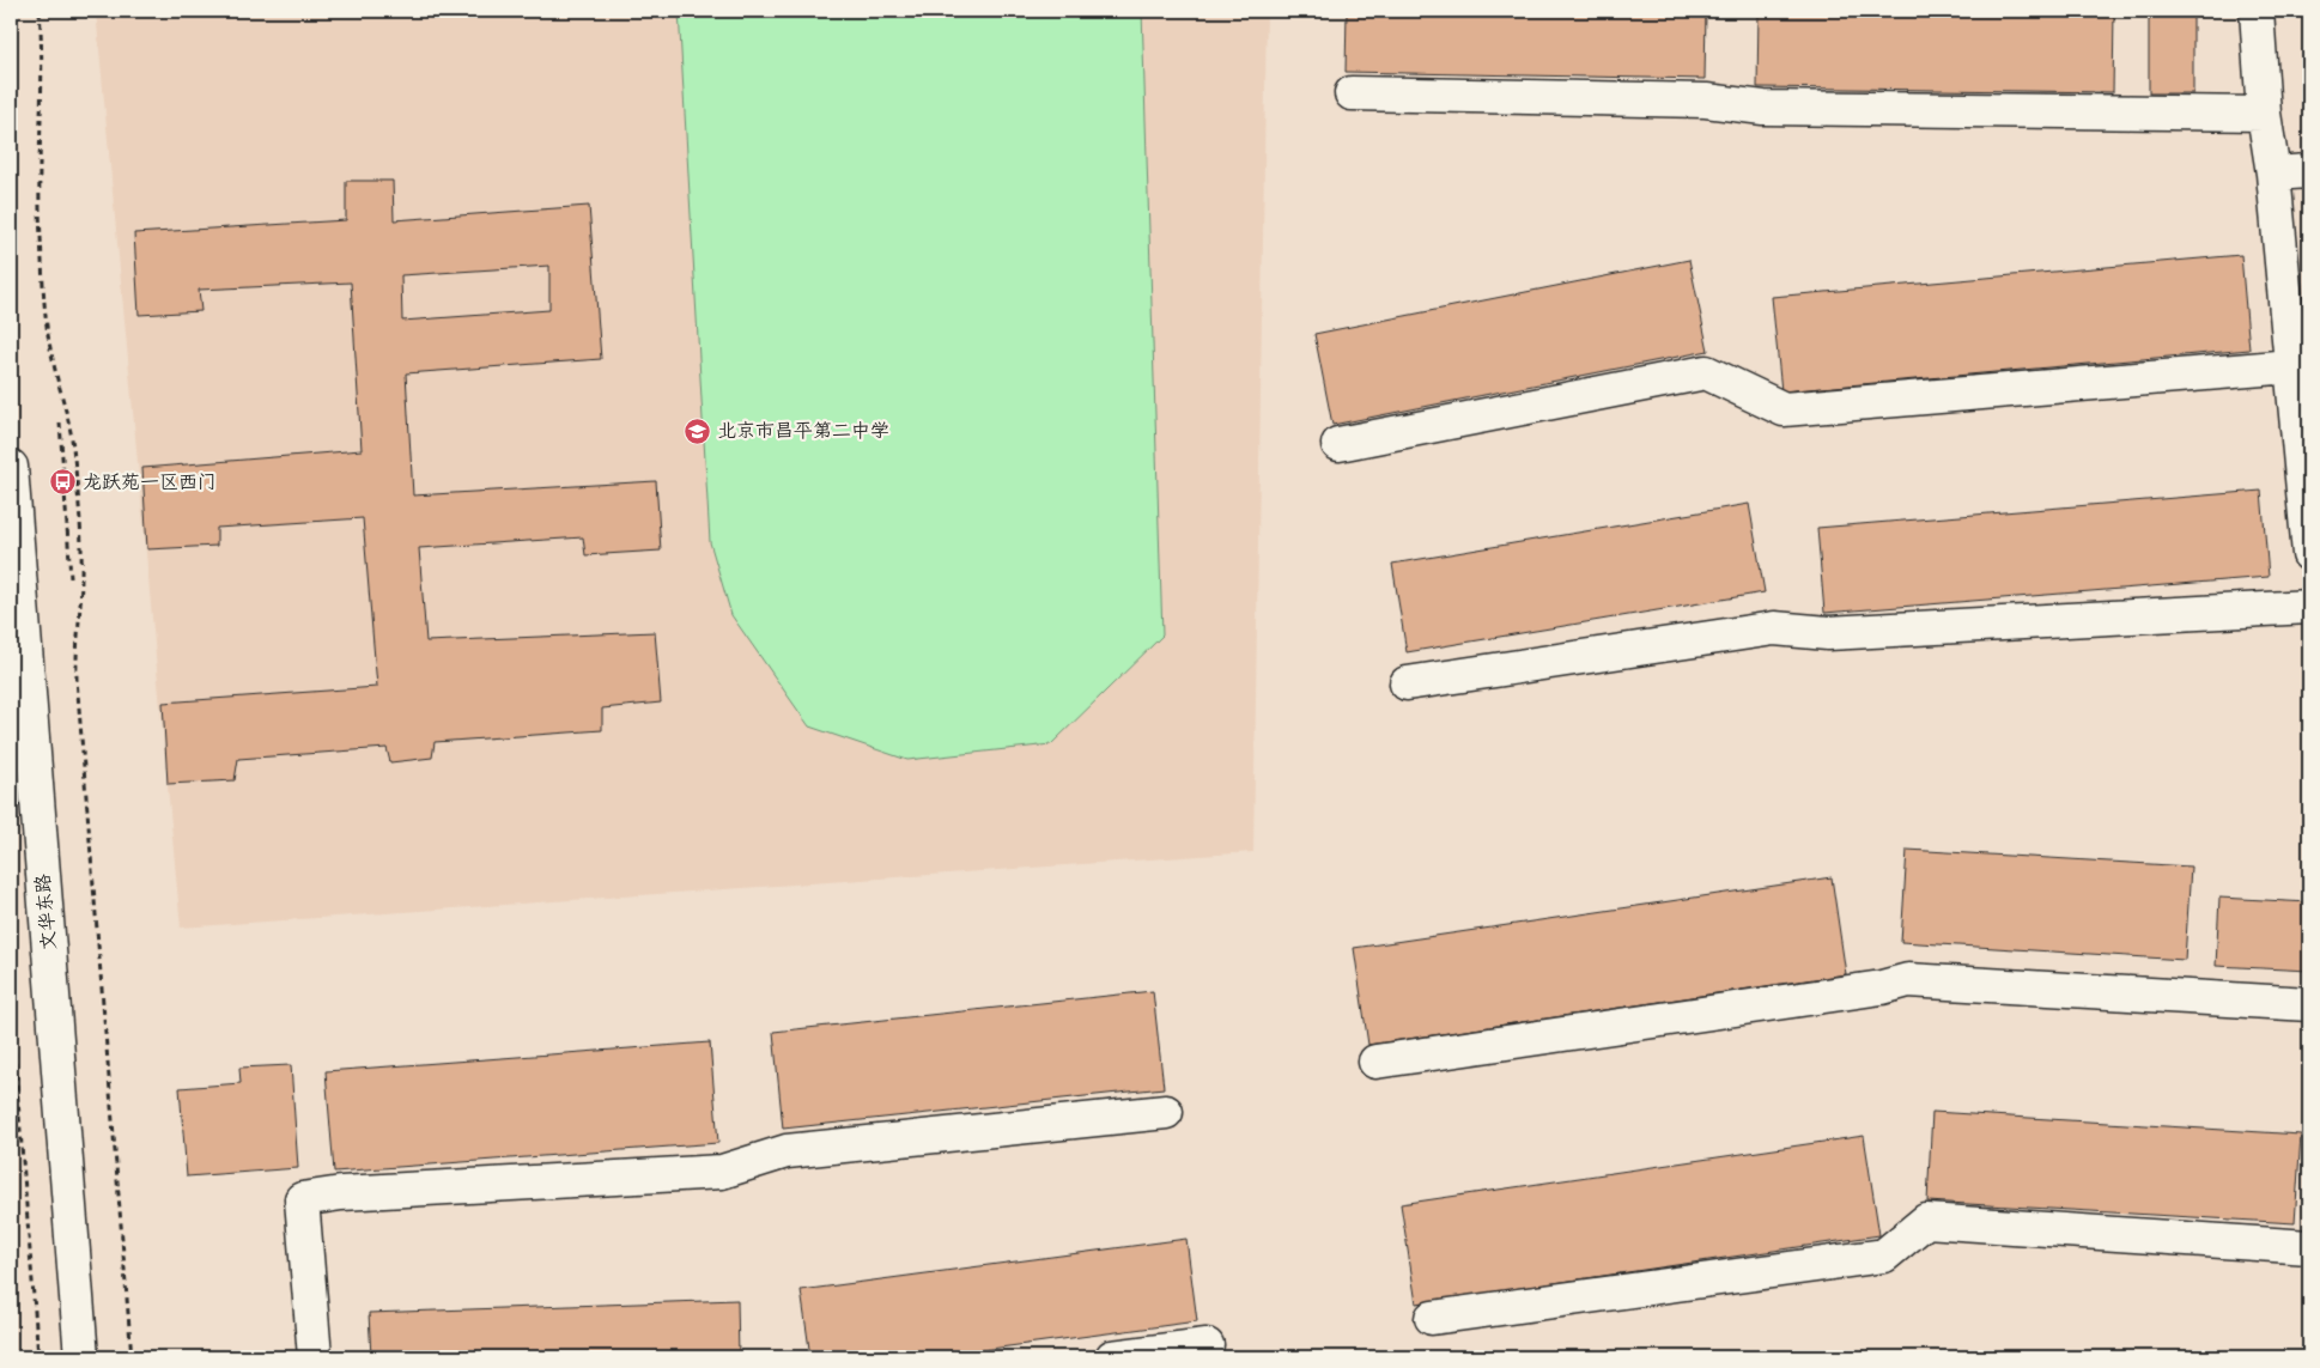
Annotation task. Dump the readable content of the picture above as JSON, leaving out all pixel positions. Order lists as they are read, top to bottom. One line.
{"streets":{"street":["文华东路"]},"places":{"school or university":["北京市昌平第二中学"],"bus stop":["龙跃苑一区西门"]}}
